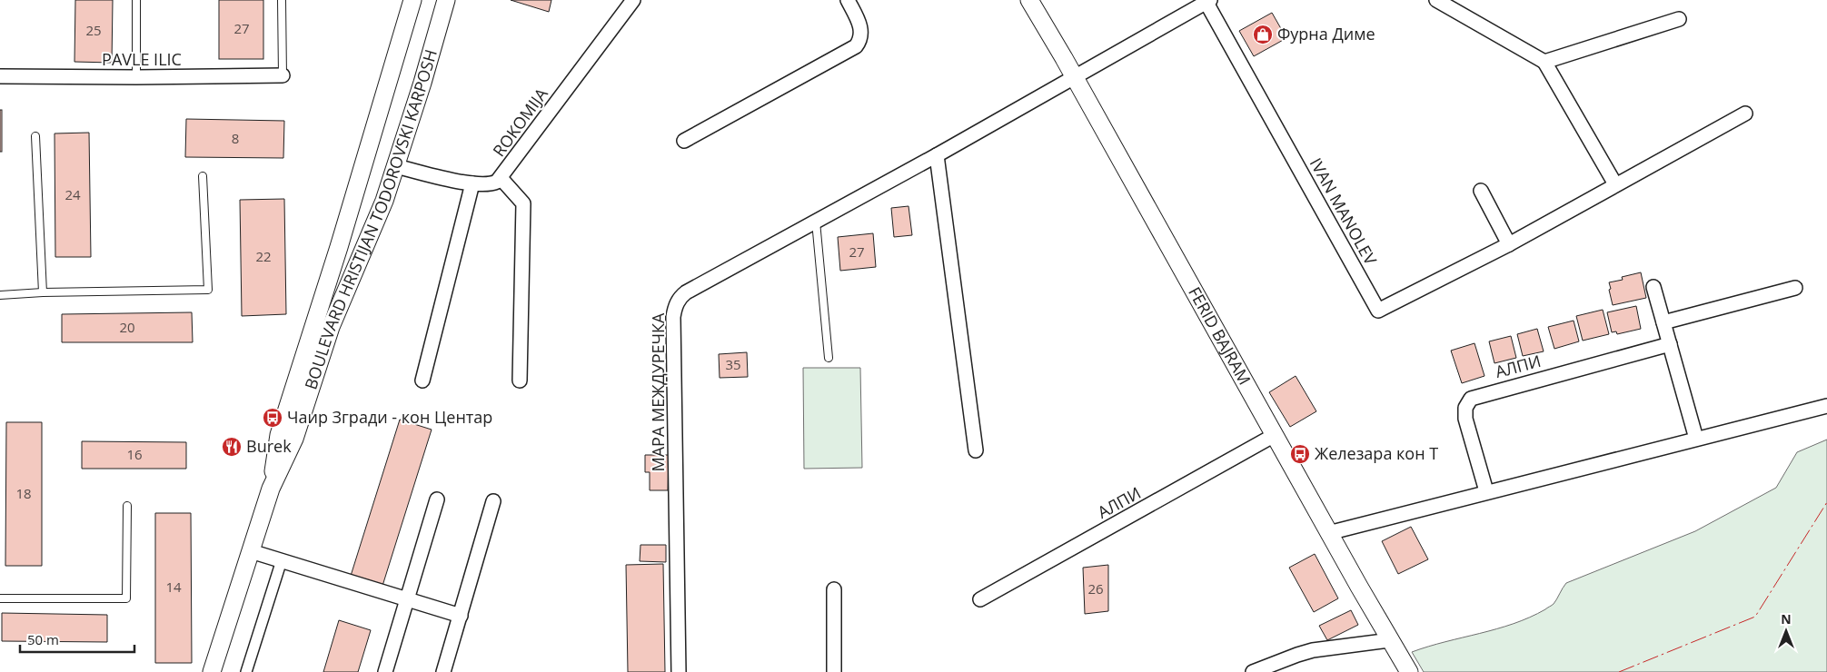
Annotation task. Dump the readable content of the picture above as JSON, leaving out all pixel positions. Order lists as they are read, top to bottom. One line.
{"streets":{"street":["PAVLE ILIC","ROKOMIJA","IVAN MANOLEV","BOULEVARD HRISTIJAN TODOROVSKI KARPOSH","FERID BAJRAM","АЛПИ","МАРА МЕЖДУРЕЧКА"]},"crossings":[["ROKOMIJA","BOULEVARD HRISTIJAN TODOROVSKI KARPOSH"],["IVAN MANOLEV","FERID BAJRAM"],["IVAN MANOLEV","МАРА МЕЖДУРЕЧКА"],["FERID BAJRAM","АЛПИ"],["FERID BAJRAM","МАРА МЕЖДУРЕЧКА"]],"places":{"shop":["Фурна Диме"],"bus stop":["Чаир Згради - кон Центар","Железара кон Т"],"restaurant":["Burek"]},"house_numbers":["27","25","8","24","27","22","20","35","16","18","14","26"],"scale_bar":"50 m","north":"top"}
